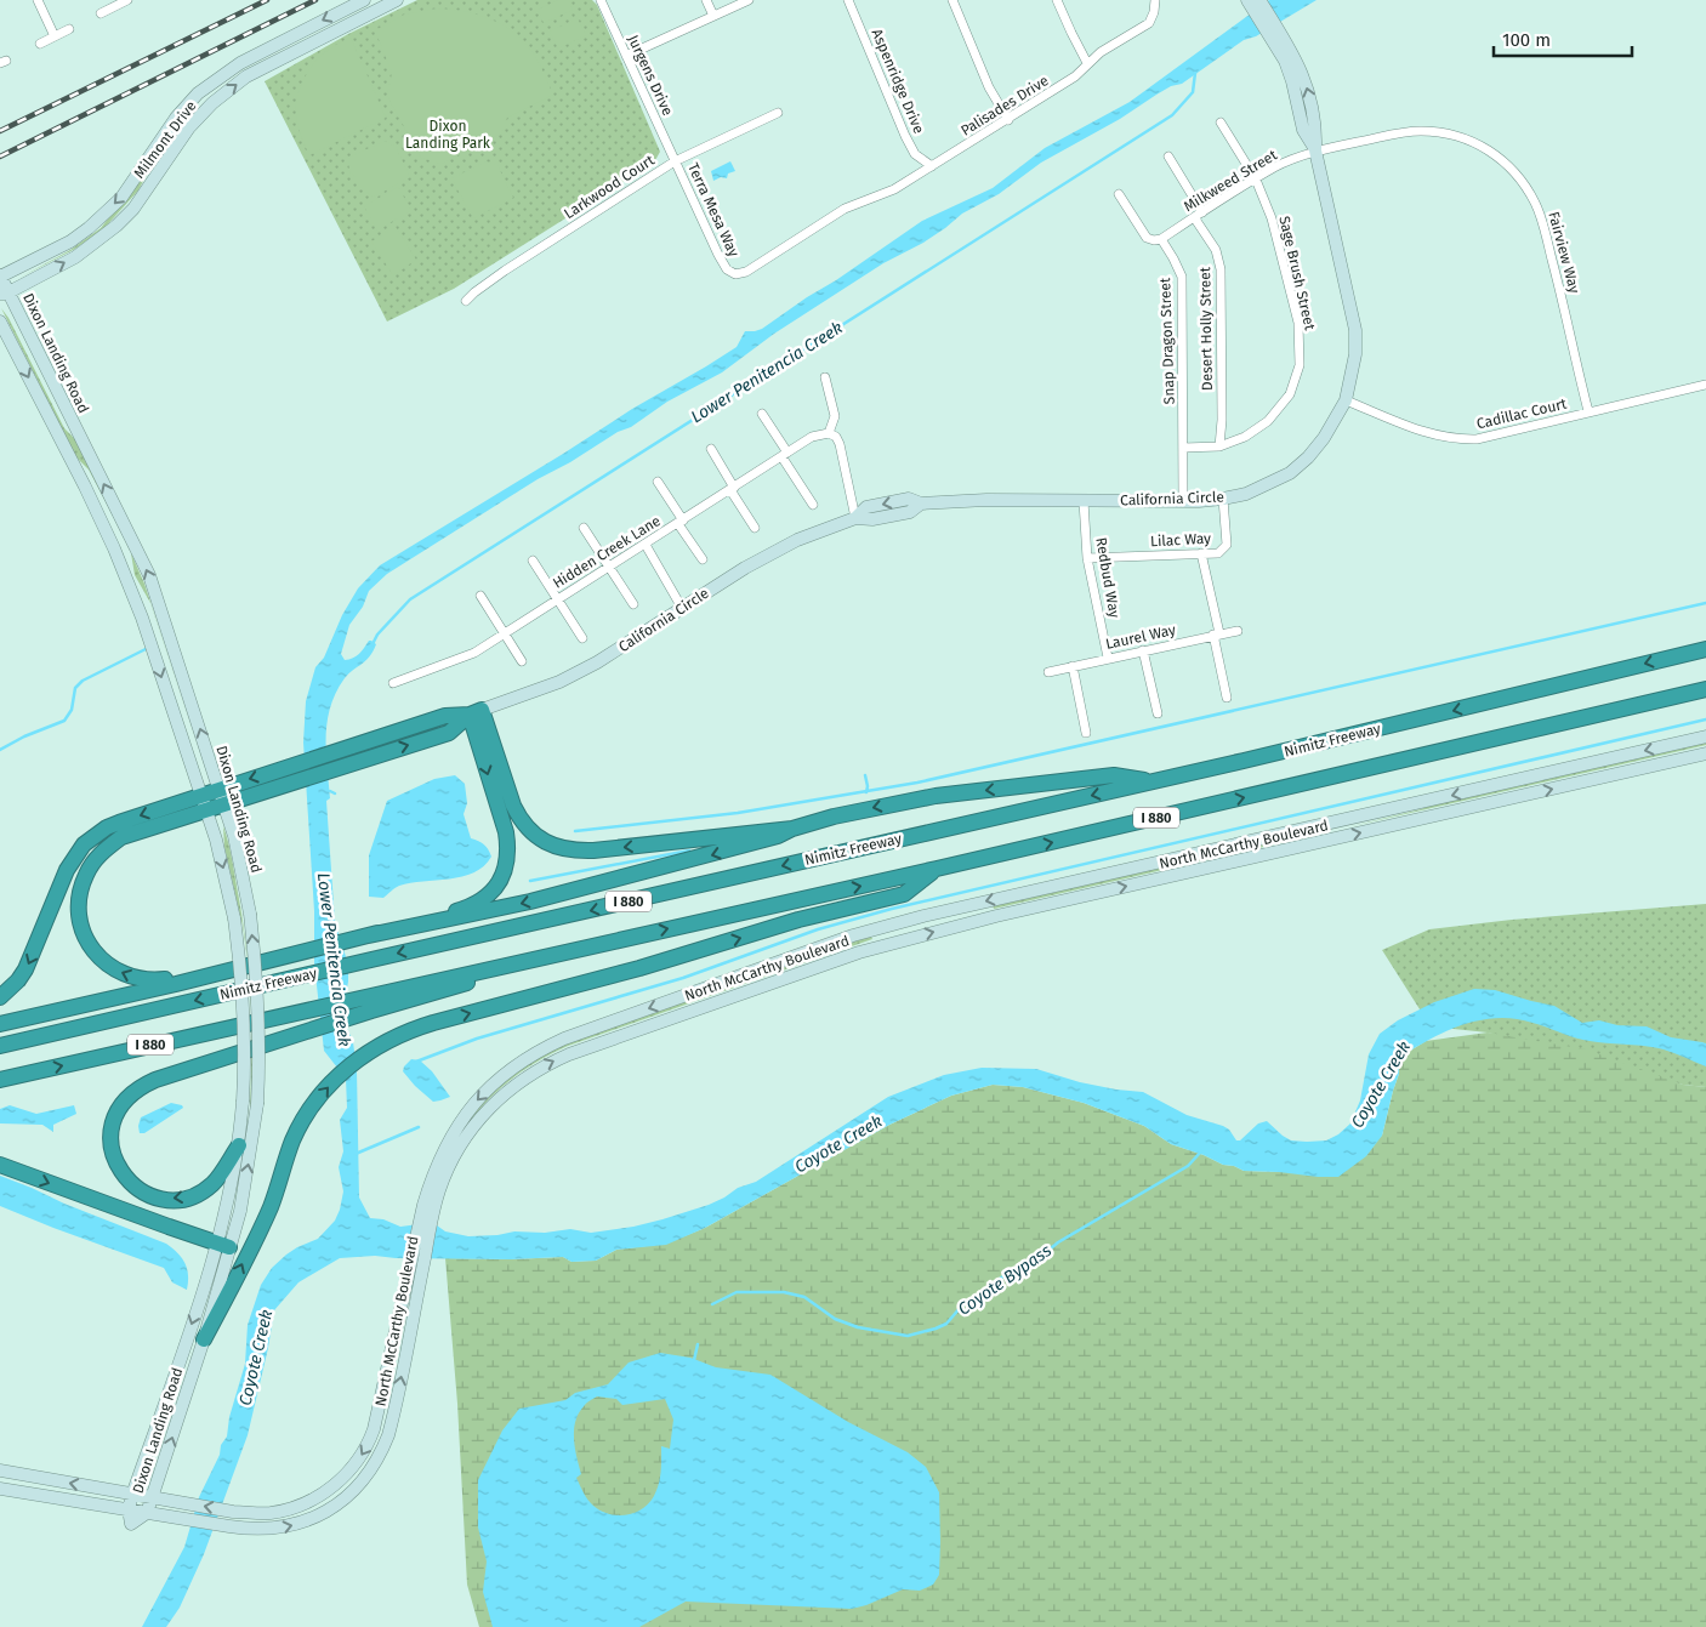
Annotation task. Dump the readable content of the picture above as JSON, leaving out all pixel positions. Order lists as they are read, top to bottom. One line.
{"streets":{"highway":["California Circle","Nimitz Freeway","I 880"],"main road":["Milmont Drive","Dixon Landing Road","North McCarthy Boulevard"],"street":["Jurgens Drive","Aspenridge Drive","Palisades Drive","Milkweed Street","Larkwood Court","Terra Mesa Way","Fairview Way","Sage Brush Street","Desert Holly Street","Snap Dragon Street","Cadillac Court","Lilac Way","Hidden Creek Lane","Redbud Way","Laurel Way"]},"crossings":[["Jurgens Drive","Larkwood Court"],["Jurgens Drive","Terra Mesa Way"],["Aspenridge Drive","Palisades Drive"],["Palisades Drive","Terra Mesa Way"],["Milmont Drive","Dixon Landing Road"],["Milkweed Street","Fairview Way"],["Milkweed Street","Sage Brush Street"],["Milkweed Street","Desert Holly Street"],["Milkweed Street","Snap Dragon Street"],["Milkweed Street","California Circle"],["Larkwood Court","Terra Mesa Way"],["Fairview Way","Cadillac Court"],["Fairview Way","California Circle"],["Sage Brush Street","Desert Holly Street"],["Sage Brush Street","Snap Dragon Street"],["Snap Dragon Street","California Circle"],["Dixon Landing Road","California Circle"],["Dixon Landing Road","North McCarthy Boulevard"],["Cadillac Court","California Circle"],["California Circle","Lilac Way"],["California Circle","Redbud Way"],["Lilac Way","Redbud Way"],["Redbud Way","Laurel Way"]],"water":["Lower Penitencia Creek","Coyote Creek","Coyote Bypass"],"parks":["Dixon Landing Park"],"scale_bar":"100 m"}
